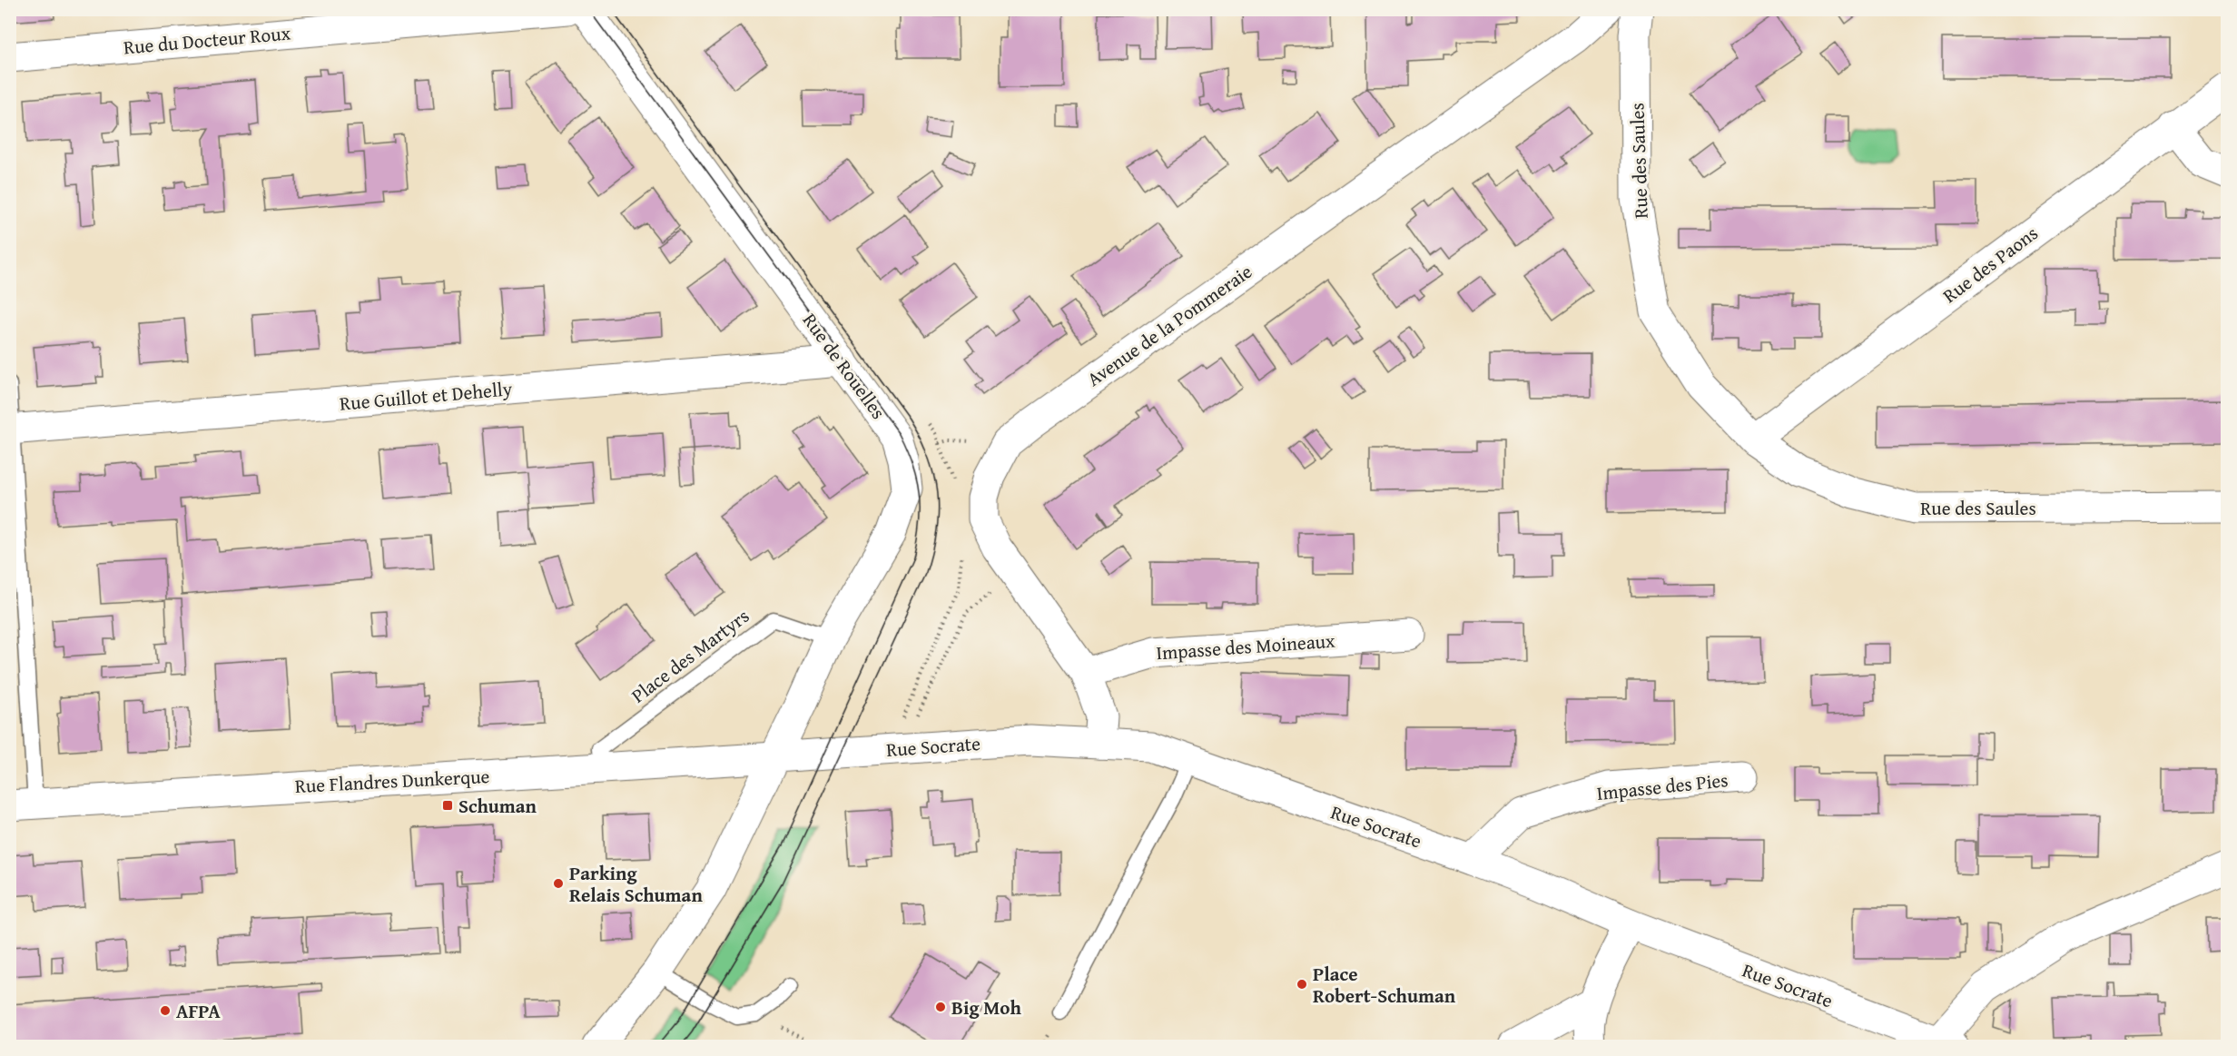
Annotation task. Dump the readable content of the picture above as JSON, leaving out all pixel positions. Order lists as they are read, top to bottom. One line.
{"streets":{"street":["Rue du Docteur Roux","Rue des Saules","Rue des Paons","Avenue de la Pommeraie","Rue de Rouelles","Rue Guillot et Dehelly","Impasse des Moineaux","Rue Socrate","Rue Flandres Dunkerque","Impasse des Pies"],"lane":["Place des Martyrs"]},"crossings":[["Rue des Saules","Rue des Paons"],["Avenue de la Pommeraie","Impasse des Moineaux"],["Avenue de la Pommeraie","Rue Socrate"],["Rue de Rouelles","Rue Guillot et Dehelly"],["Rue de Rouelles","Place des Martyrs"],["Rue de Rouelles","Rue Socrate"],["Rue de Rouelles","Rue Flandres Dunkerque"],["Place des Martyrs","Rue Flandres Dunkerque"],["Rue Socrate","Rue Flandres Dunkerque"],["Rue Socrate","Impasse des Pies"]],"places":{"transit":["Schuman"],"other":["Parking Relais Schuman","Place Robert-Schuman","Big Moh","AFPA"]}}
